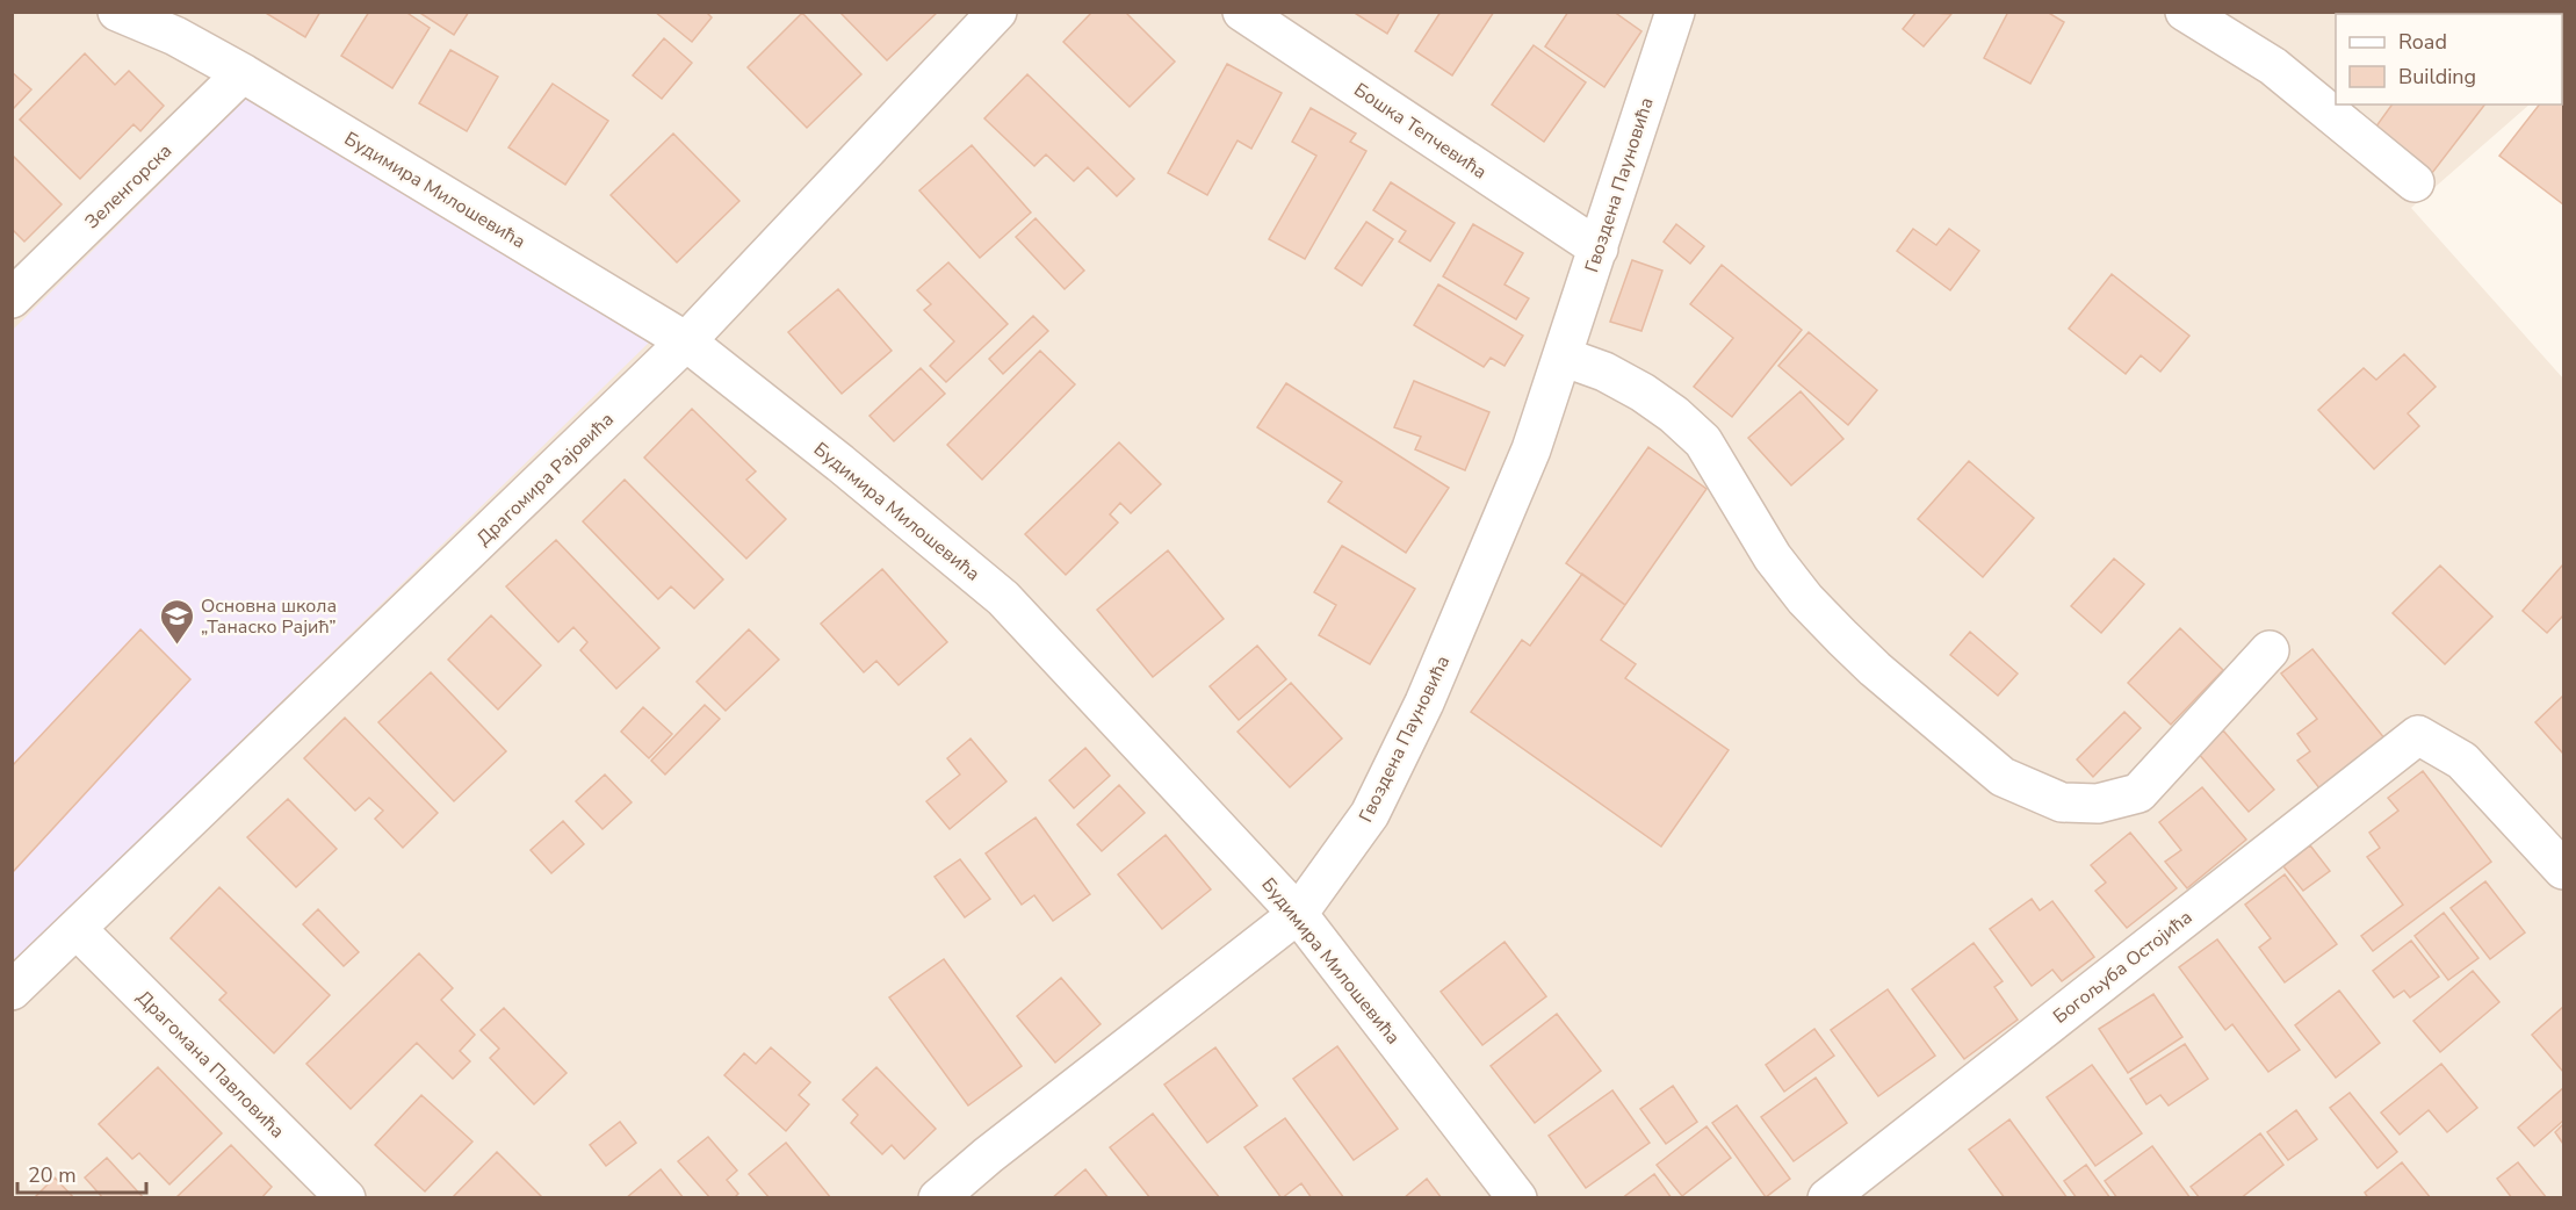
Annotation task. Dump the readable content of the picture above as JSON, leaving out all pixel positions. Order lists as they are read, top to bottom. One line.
{"streets":{"street":["Бошка Тепчевића","Гвоздена Пауновића","Зеленгорска","Будимира Милошевића","Драгомира Рајовића","Богољуба Остојића","Драгомана Павловића"]},"crossings":[["Бошка Тепчевића","Гвоздена Пауновића"],["Гвоздена Пауновића","Будимира Милошевића"],["Зеленгорска","Будимира Милошевића"],["Будимира Милошевића","Драгомира Рајовића"],["Драгомира Рајовића","Драгомана Павловића"]],"places":{"school or university":["Основна школа „Танаско Рајић”"]},"legend":["Road","Building"],"scale_bar":"20 m"}
